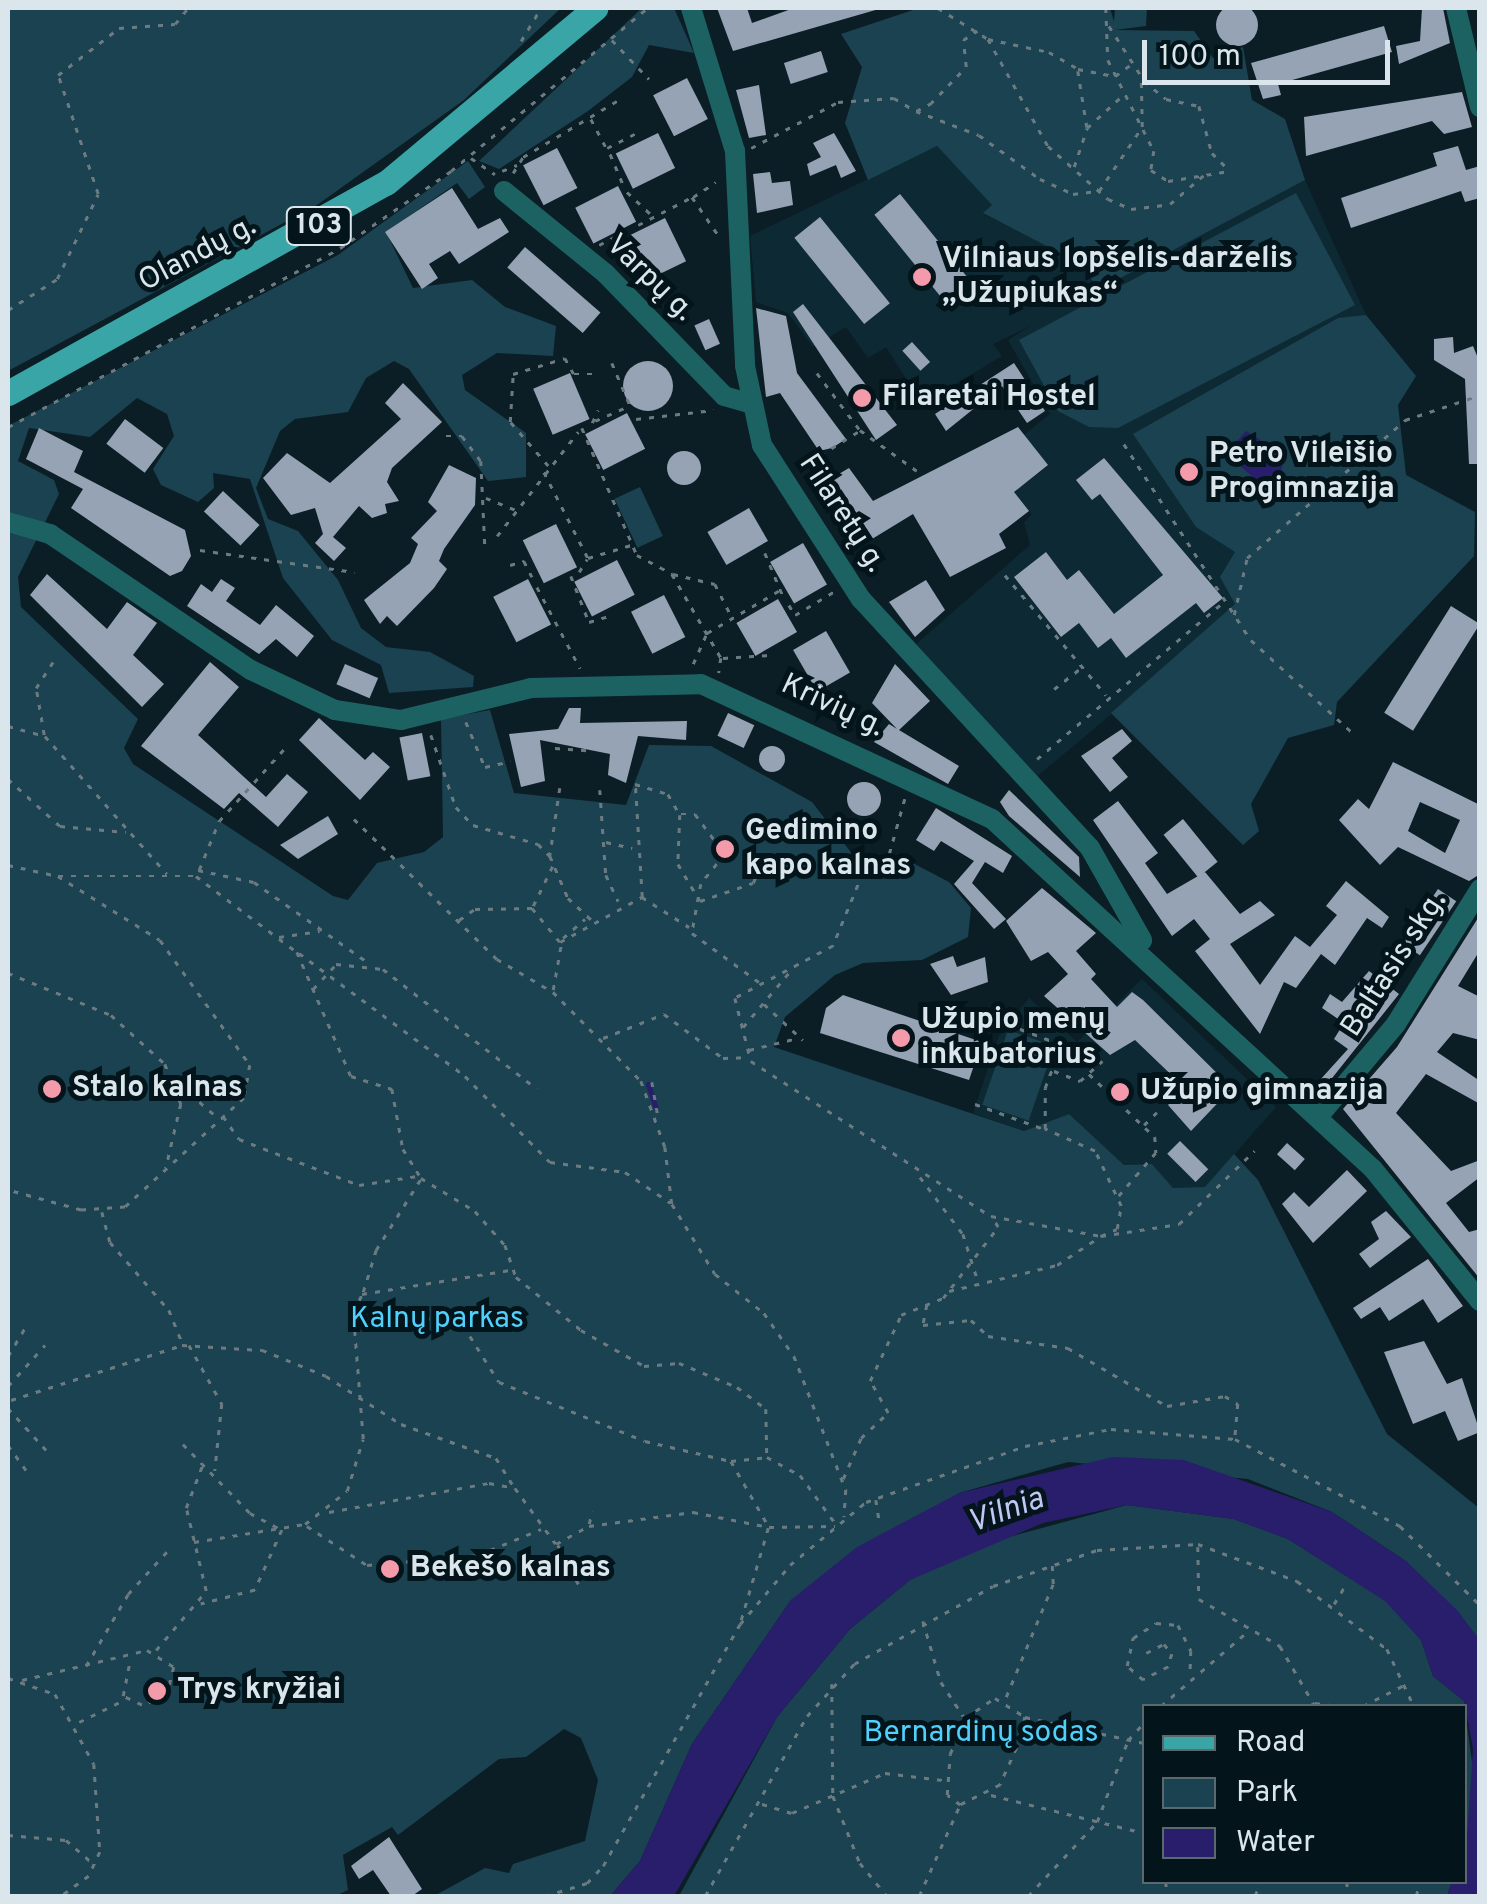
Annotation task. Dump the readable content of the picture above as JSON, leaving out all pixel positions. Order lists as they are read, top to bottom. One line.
{"streets":{"main road":["103","Olandų g."],"street":["Varpų g.","Filaretų g.","Krivių g.","Baltasis skg."]},"crossings":[["Varpų g.","Filaretų g."],["Filaretų g.","Krivių g."],["Krivių g.","Baltasis skg."]],"water":["Vilnia"],"parks":["Kalnų parkas","Bernardinų sodas"],"places":["Vilniaus lopšelis-darželis „Užupiukas“","Filaretai Hostel","Petro Vileišio Progimnazija","Gedimino kapo kalnas","Užupio menų inkubatorius","Stalo kalnas","Užupio gimnazija","Bekešo kalnas","Trys kryžiai"],"legend":["Road","Park","Water"],"scale_bar":"100 m"}
